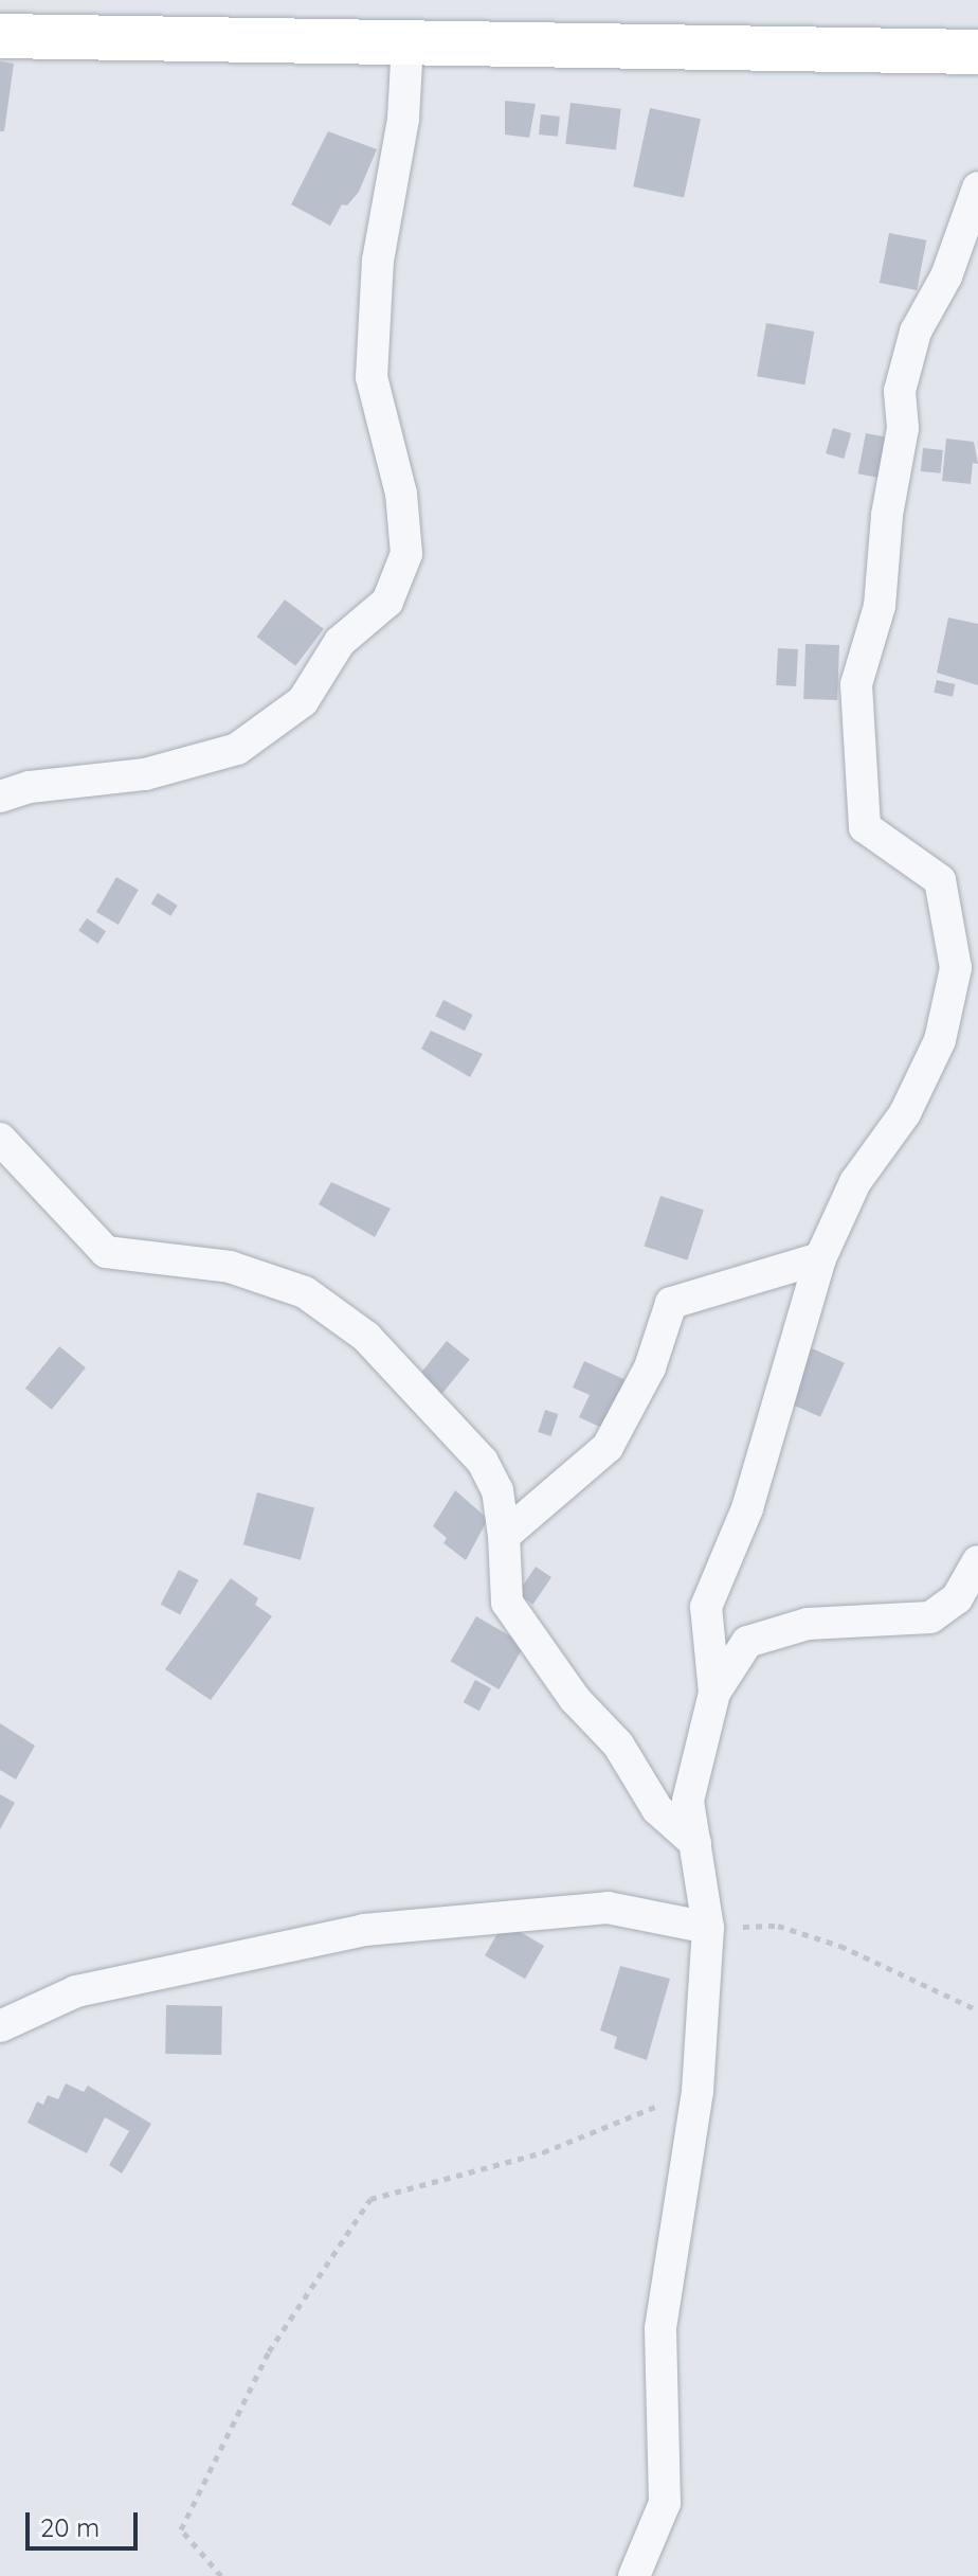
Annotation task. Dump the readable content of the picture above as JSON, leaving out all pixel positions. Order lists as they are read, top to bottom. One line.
{"scale_bar":"20 m"}
